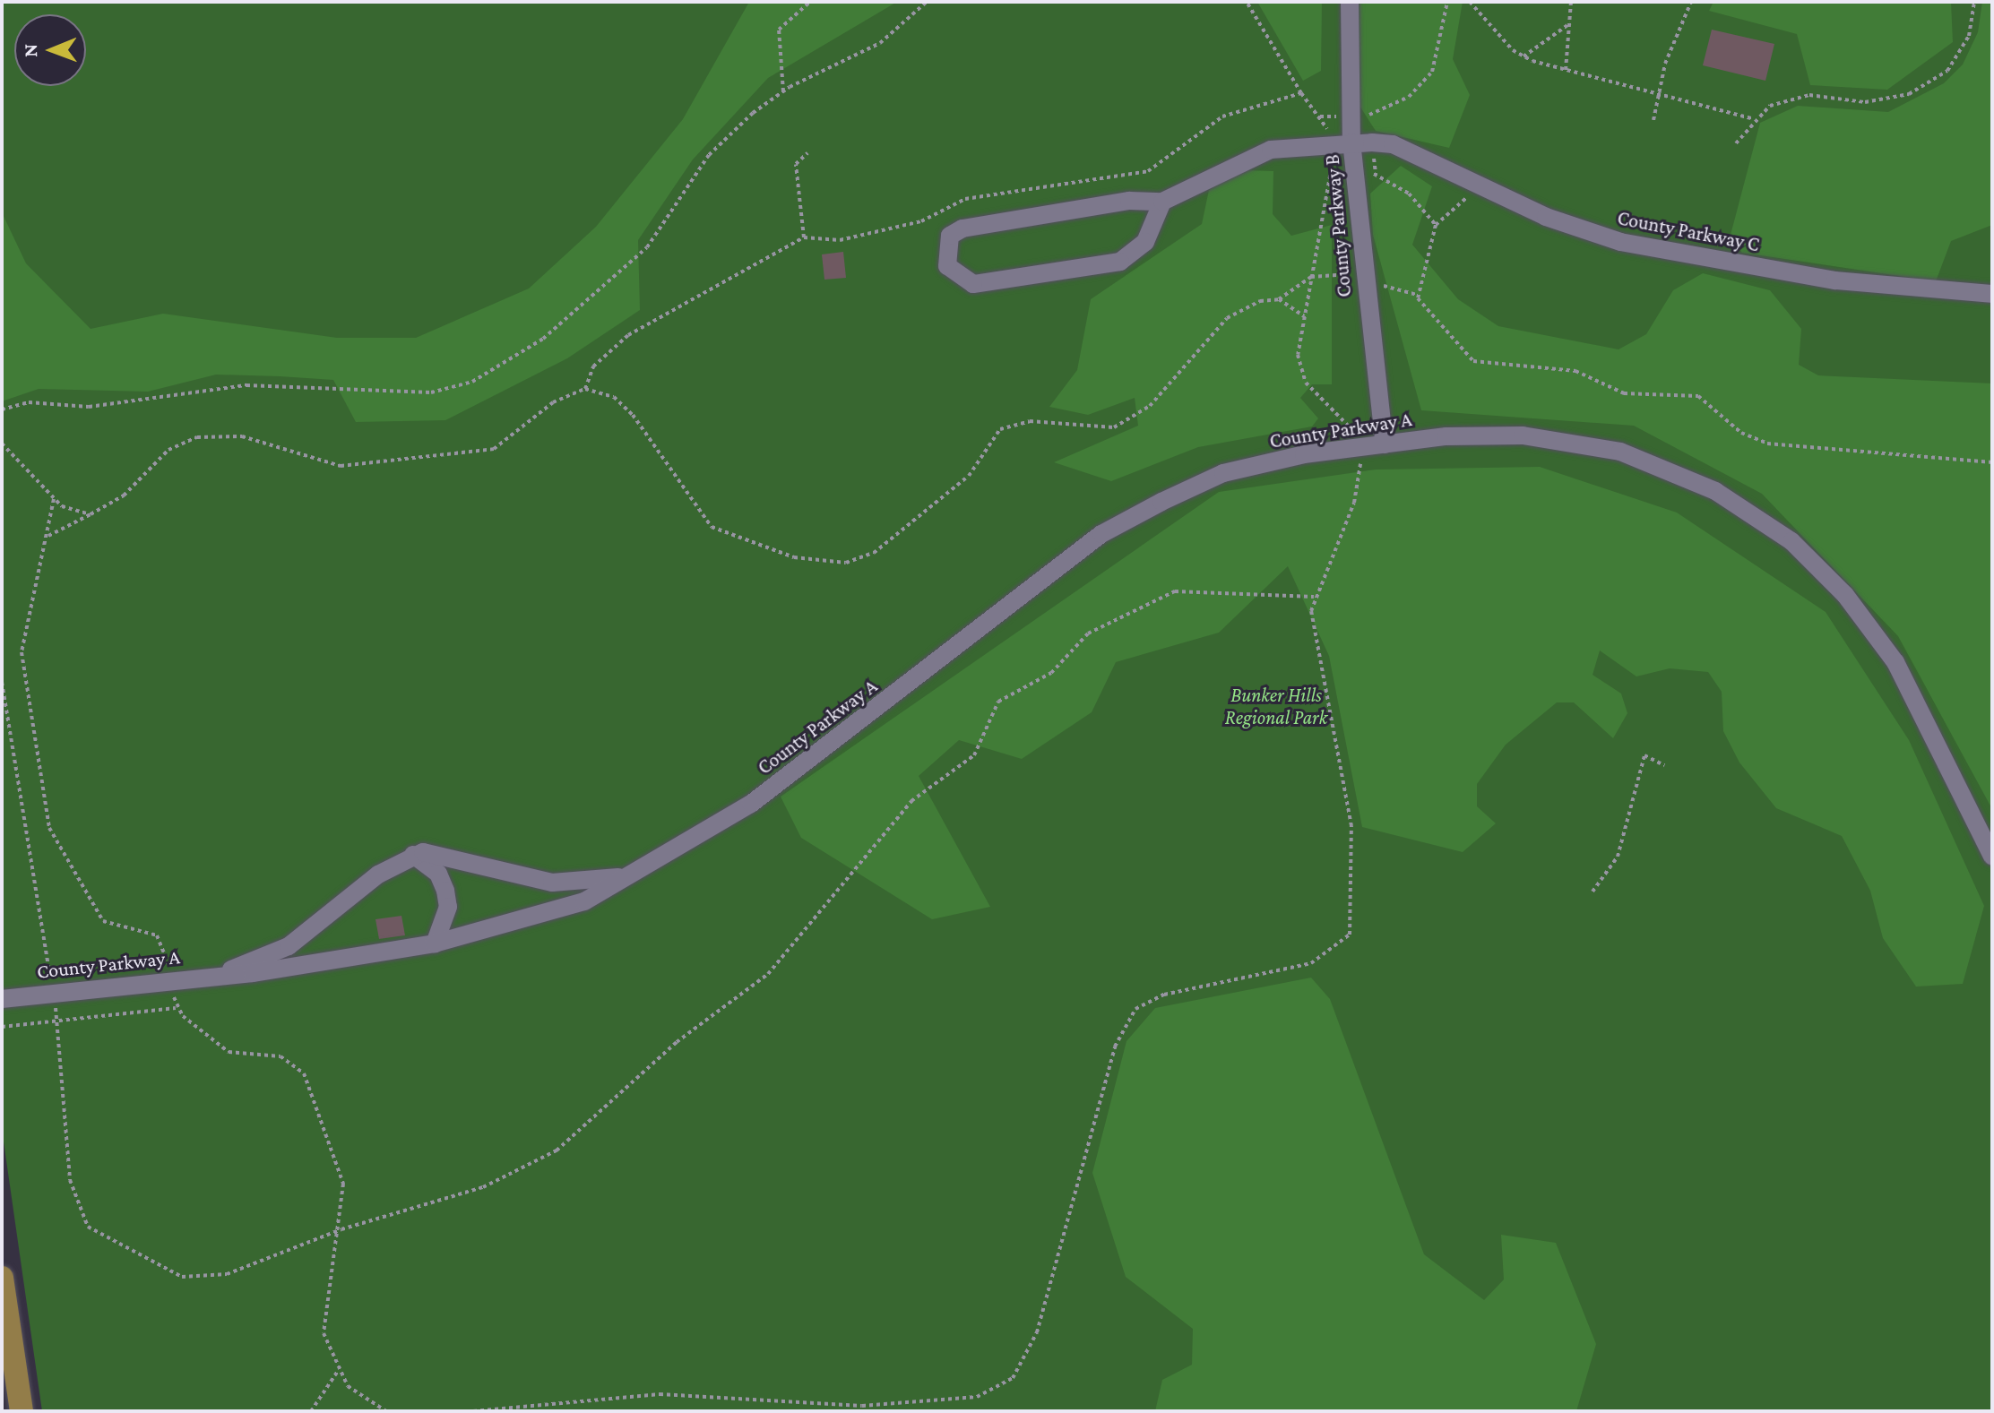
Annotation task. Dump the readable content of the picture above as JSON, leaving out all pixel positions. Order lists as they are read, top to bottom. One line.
{"streets":{"street":["County Parkway B","County Parkway C","County Parkway A"]},"crossings":[["County Parkway B","County Parkway C"],["County Parkway B","County Parkway A"]],"parks":["Bunker Hills Regional Park"],"north":"left"}
